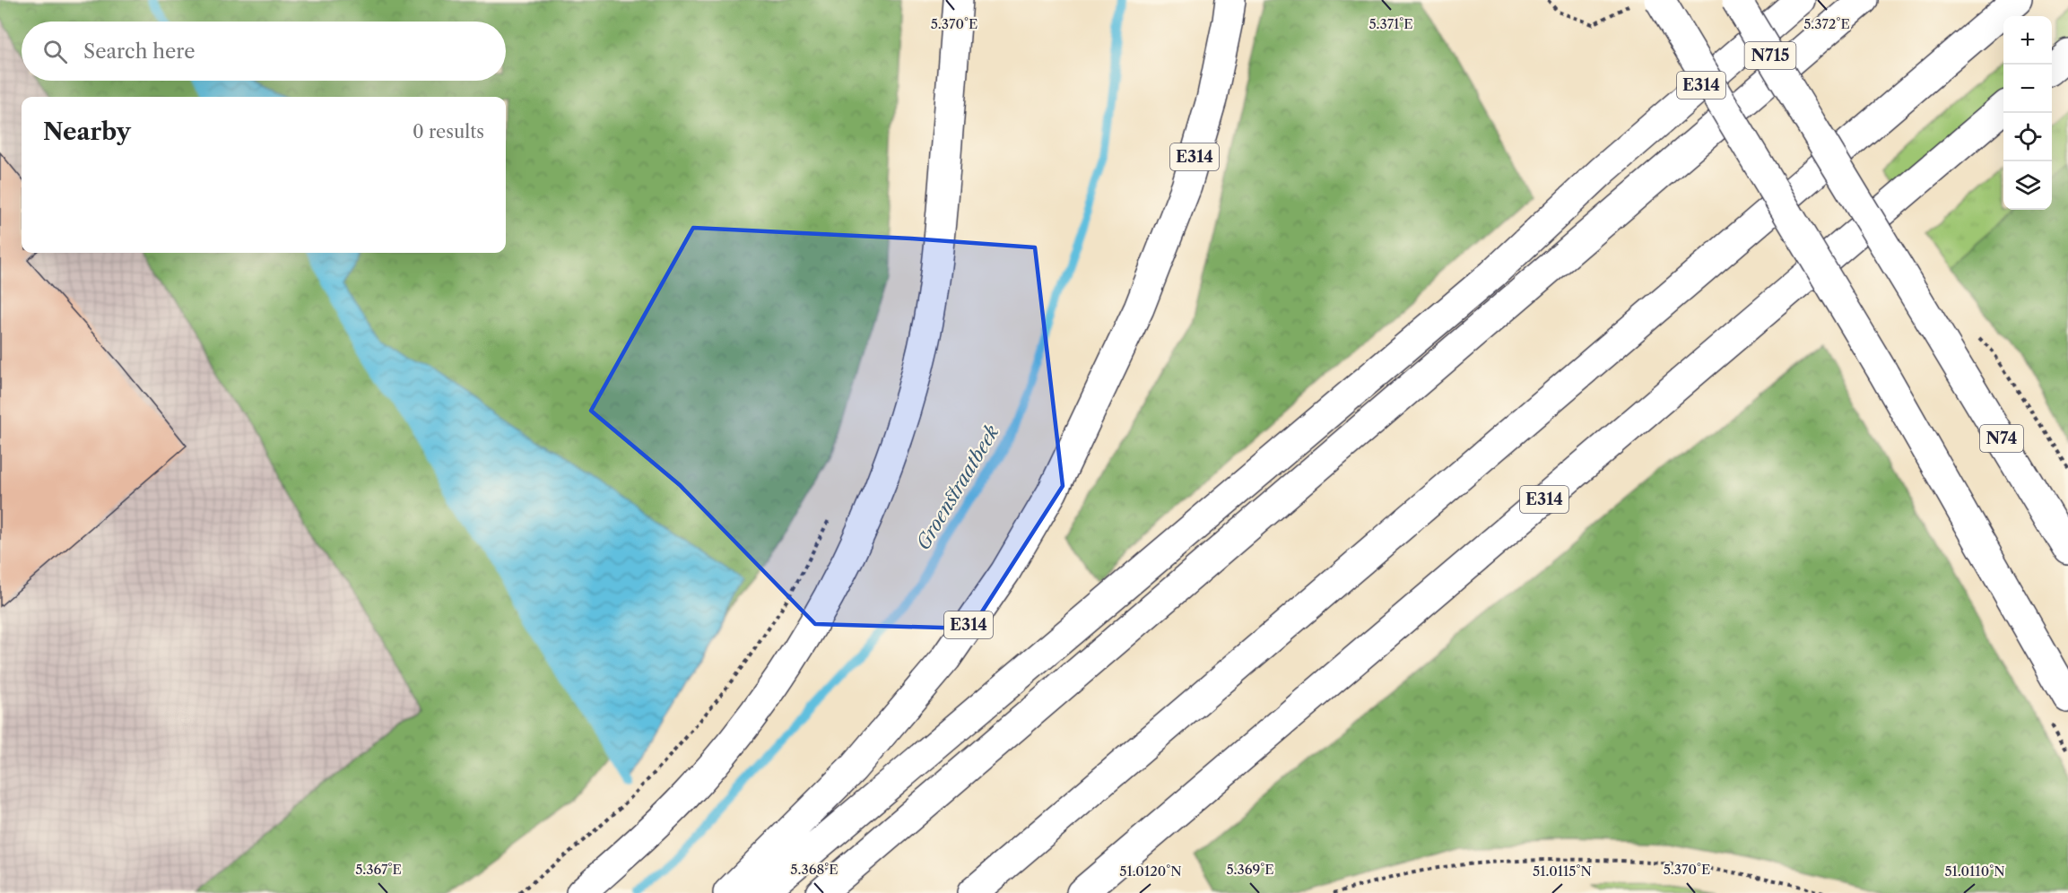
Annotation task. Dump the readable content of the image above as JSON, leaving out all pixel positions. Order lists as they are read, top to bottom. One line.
{"streets":{"main road":["N715","E314","N74"]},"crossings":[["N715","N74"]],"water":["Groenstraatbeek"],"page":{"map_buttons":["+","−"],"search":"Search here","heading":["Nearby","0 results"]},"coordinates":["5.370°E","5.371°E","5.372°E","5.367°E","5.368°E","5.369°E","51.0120°N","51.0115°N","51.0110°N"]}
